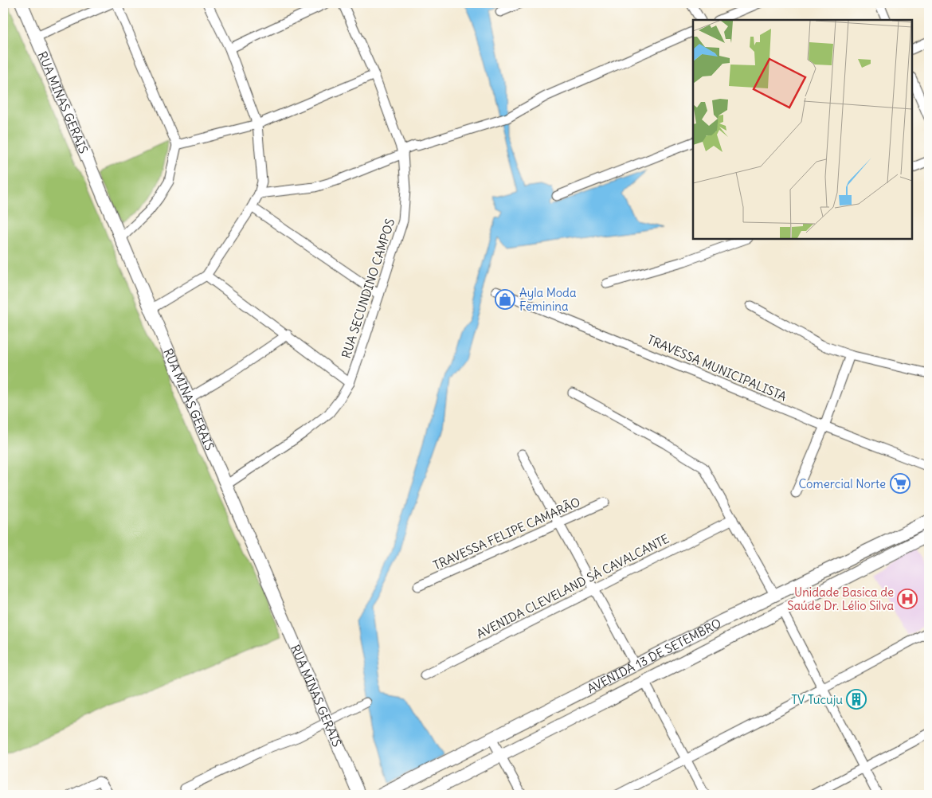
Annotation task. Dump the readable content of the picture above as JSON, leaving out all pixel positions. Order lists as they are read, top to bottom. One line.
{"streets":{"street":["RUA MINAS GERAIS","RUA SECUNDINO CAMPOS","TRAVESSA MUNICIPALISTA","TRAVESSA FELIPE CAMARÃO","AVENIDA CLEVELAND SÁ CAVALCANTE","AVENIDA 13 DE SETEMBRO"]},"crossings":[["RUA MINAS GERAIS","RUA SECUNDINO CAMPOS"]],"places":{"shop":["Ayla Moda Feminina"],"supermarket":["Comercial Norte"],"hospital":["Unidade Basica de Saúde Dr. Lélio Silva"],"building":["TV Tucuju"]}}
